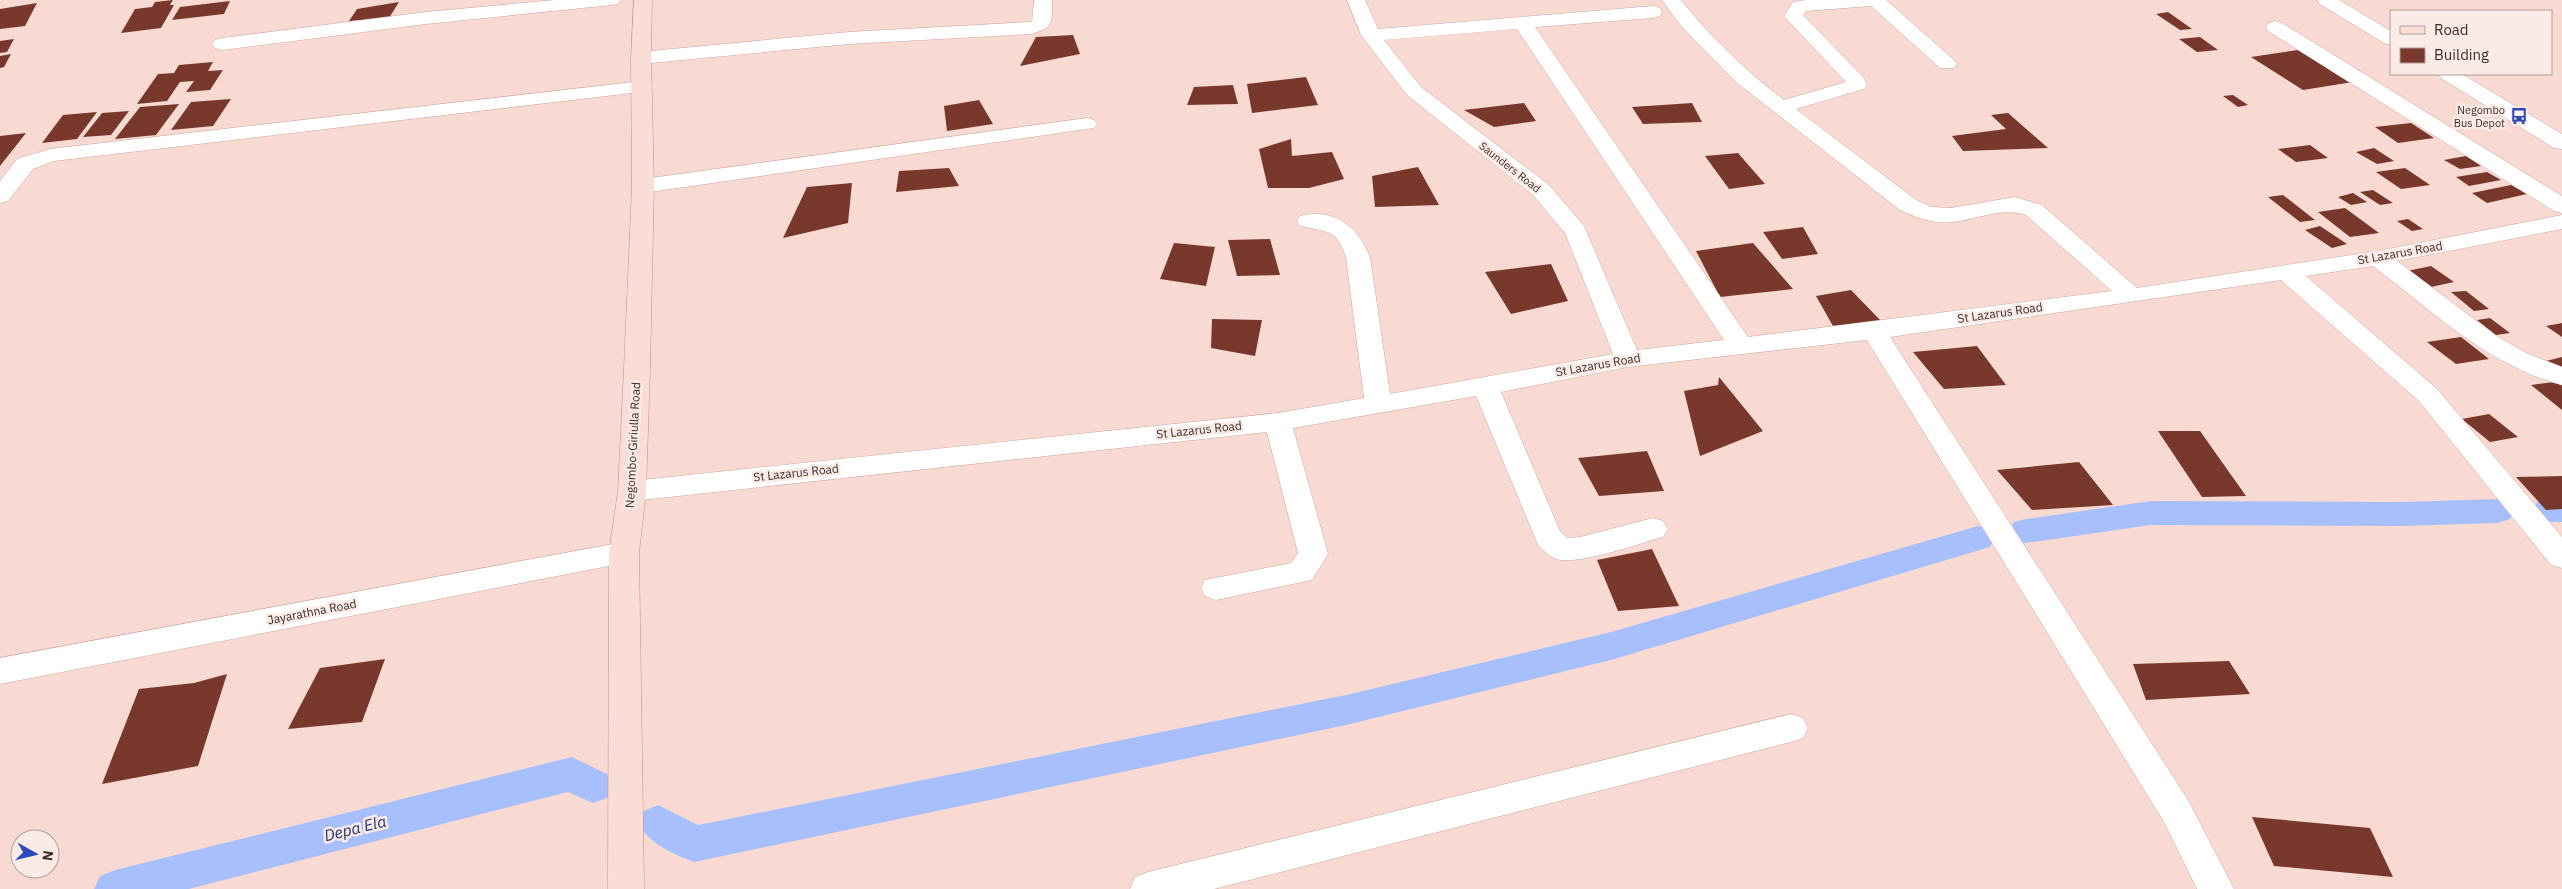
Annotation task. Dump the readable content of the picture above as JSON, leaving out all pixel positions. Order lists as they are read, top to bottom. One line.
{"streets":{"main road":["Negombo-Giriulla Road"],"street":["Saunders Road","St Lazarus Road","Jayarathna Road"]},"crossings":[["Saunders Road","St Lazarus Road"],["St Lazarus Road","Negombo-Giriulla Road"],["Negombo-Giriulla Road","Jayarathna Road"]],"water":["Depa Ela"],"places":{"bus stop":["Negombo Bus Depot"]},"legend":["Road","Building"],"north":"right"}
